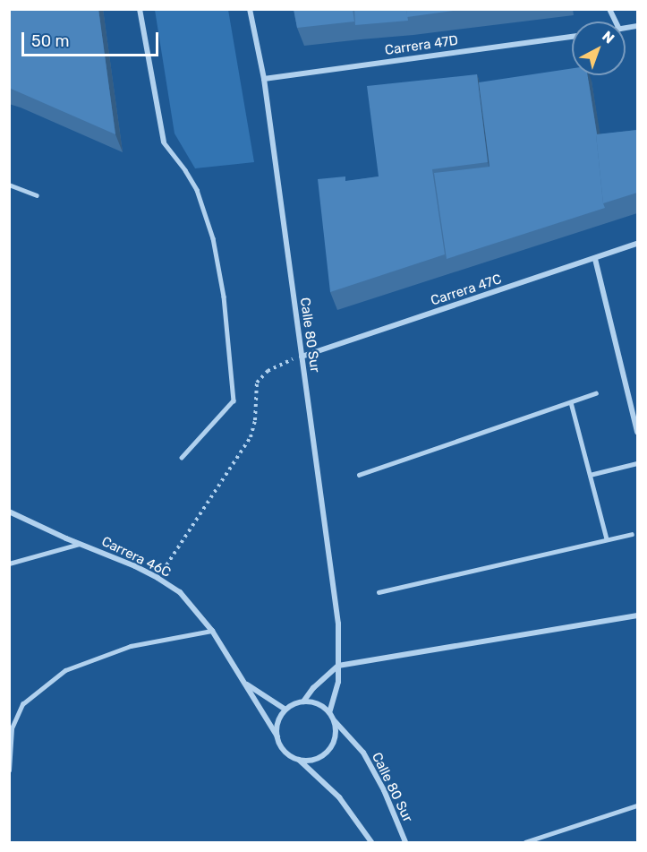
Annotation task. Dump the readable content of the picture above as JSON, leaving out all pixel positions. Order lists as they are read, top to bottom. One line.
{"streets":{"street":["Carrera 47D","Carrera 47C","Calle 80 Sur","Carrera 46C"]},"crossings":[["Carrera 47D","Calle 80 Sur"],["Carrera 47C","Calle 80 Sur"],["Calle 80 Sur","Carrera 46C"]],"scale_bar":"50 m","north":"top right"}
